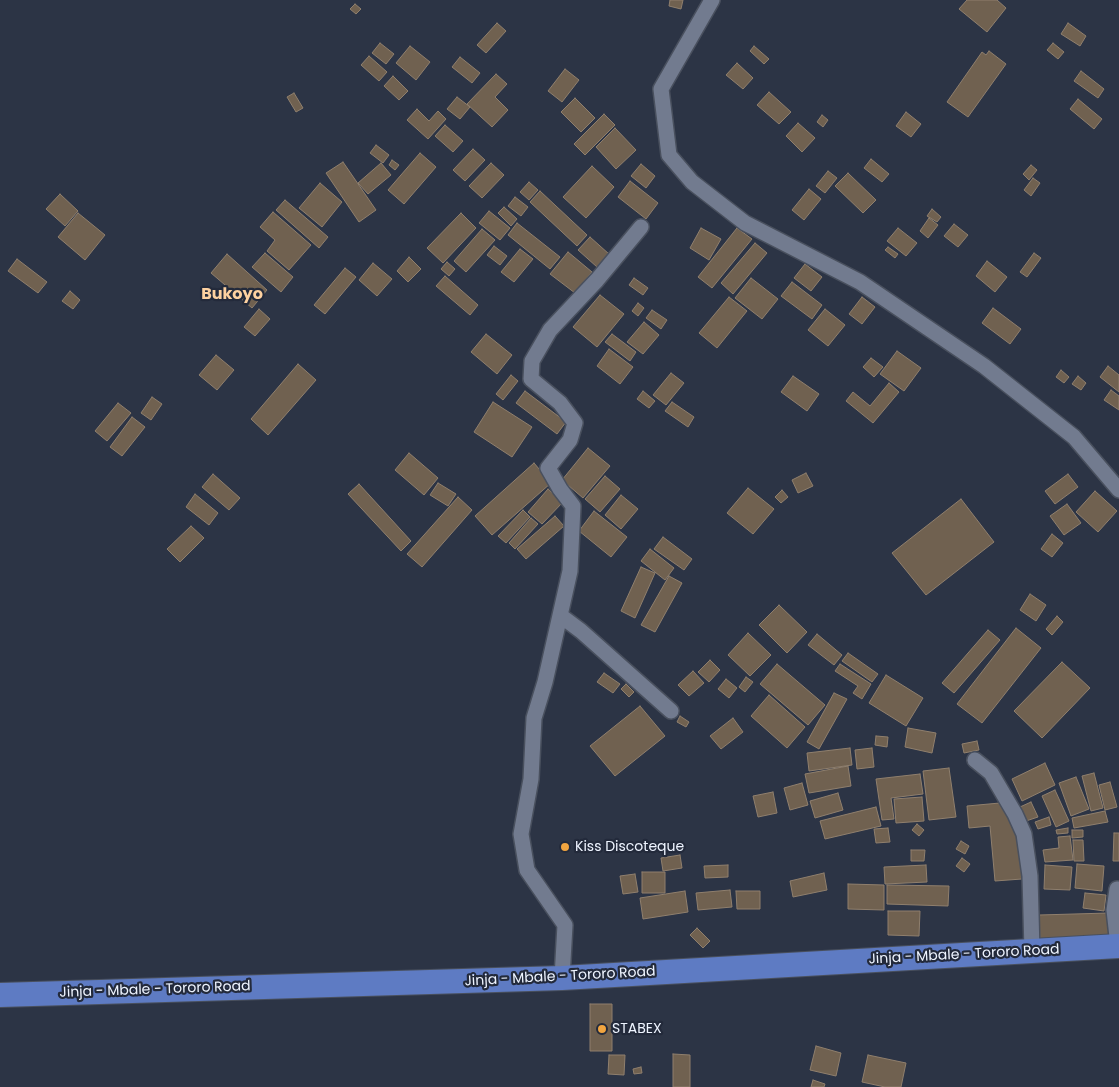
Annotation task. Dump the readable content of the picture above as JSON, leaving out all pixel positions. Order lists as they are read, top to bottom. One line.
{"streets":{"main road":["Jinja - Mbale - Tororo Road"]},"districts":["Bukoyo"],"places":["Kiss Discoteque","STABEX"]}
